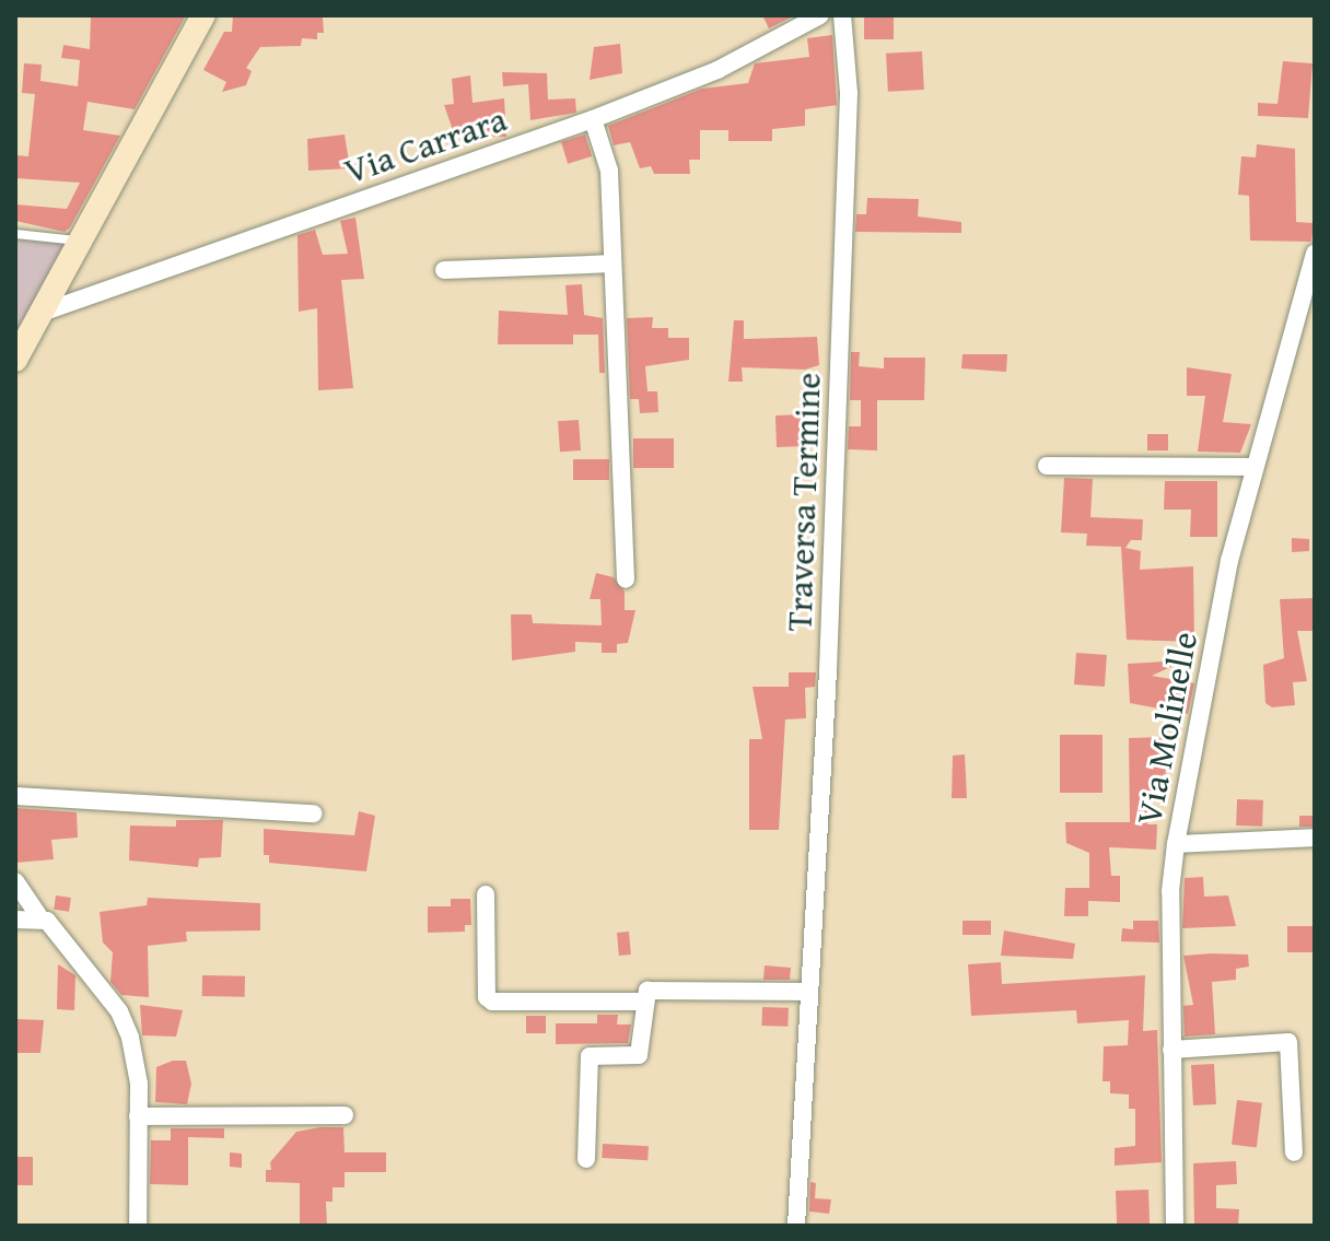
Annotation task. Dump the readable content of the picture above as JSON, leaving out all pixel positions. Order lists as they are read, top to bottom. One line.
{"streets":{"street":["Via Carrara","Traversa Termine","Via Molinelle"]}}
